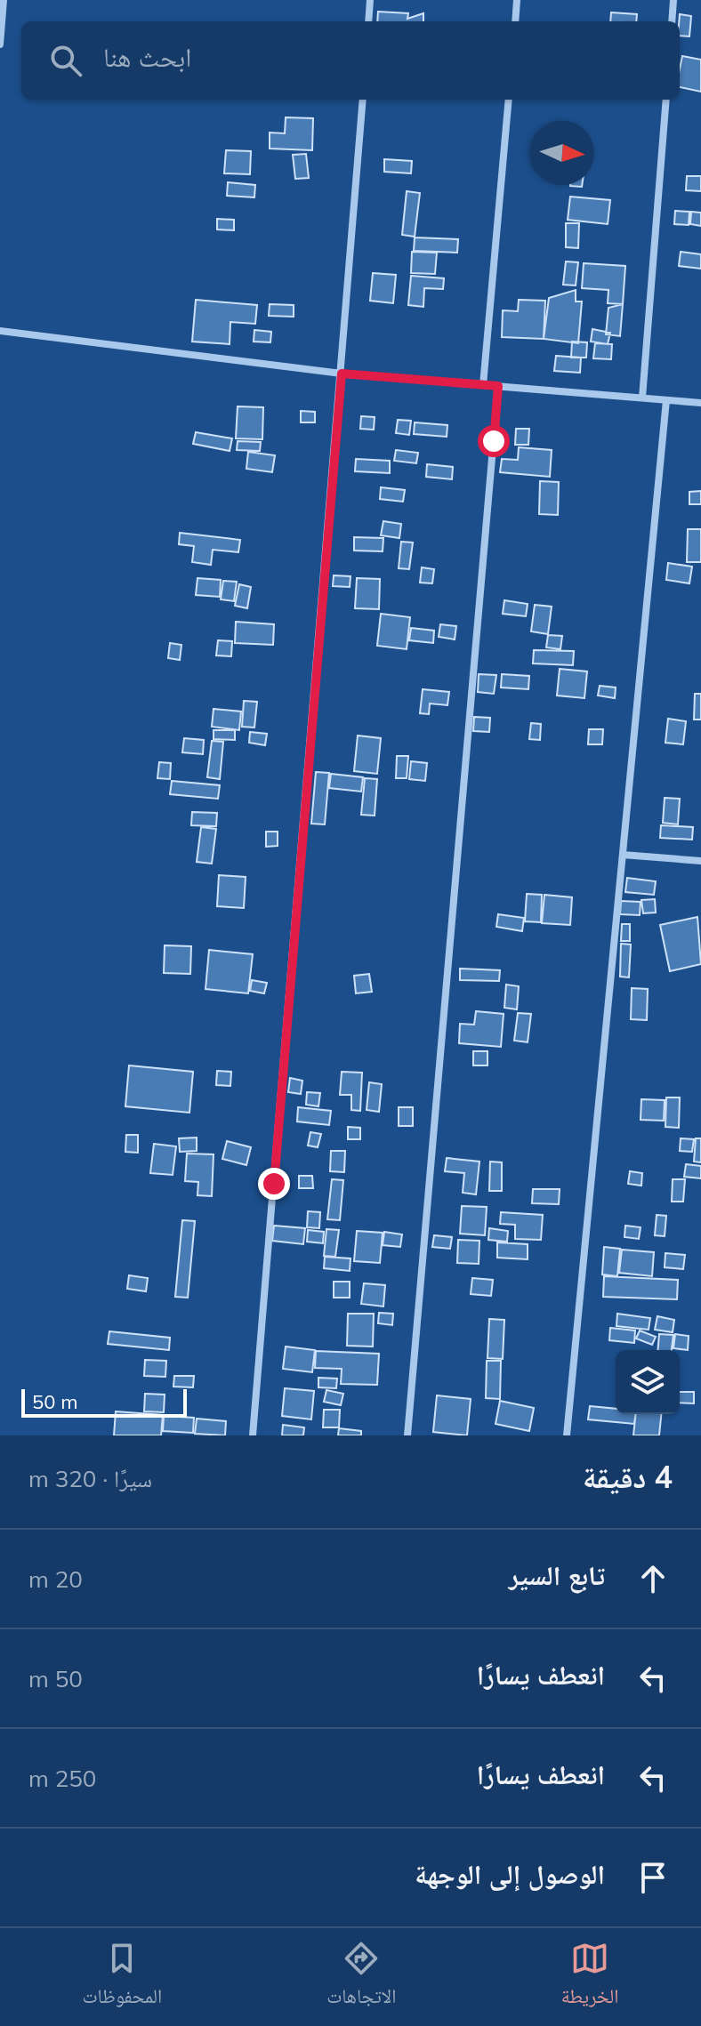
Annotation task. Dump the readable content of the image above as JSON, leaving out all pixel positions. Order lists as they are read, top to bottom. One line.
{"scale_bar":"50 m","north":"right","page":{"search":"ابحث هنا","scale":"50 m","heading":["4 دقيقة","سيرًا · 320 m"],"list":[["تابع السير","20 m"],["انعطف يسارًا","50 m"],["انعطف يسارًا","250 m"],"الوصول إلى الوجهة"],"nav":["الخريطة","الاتجاهات","المحفوظات"]}}
